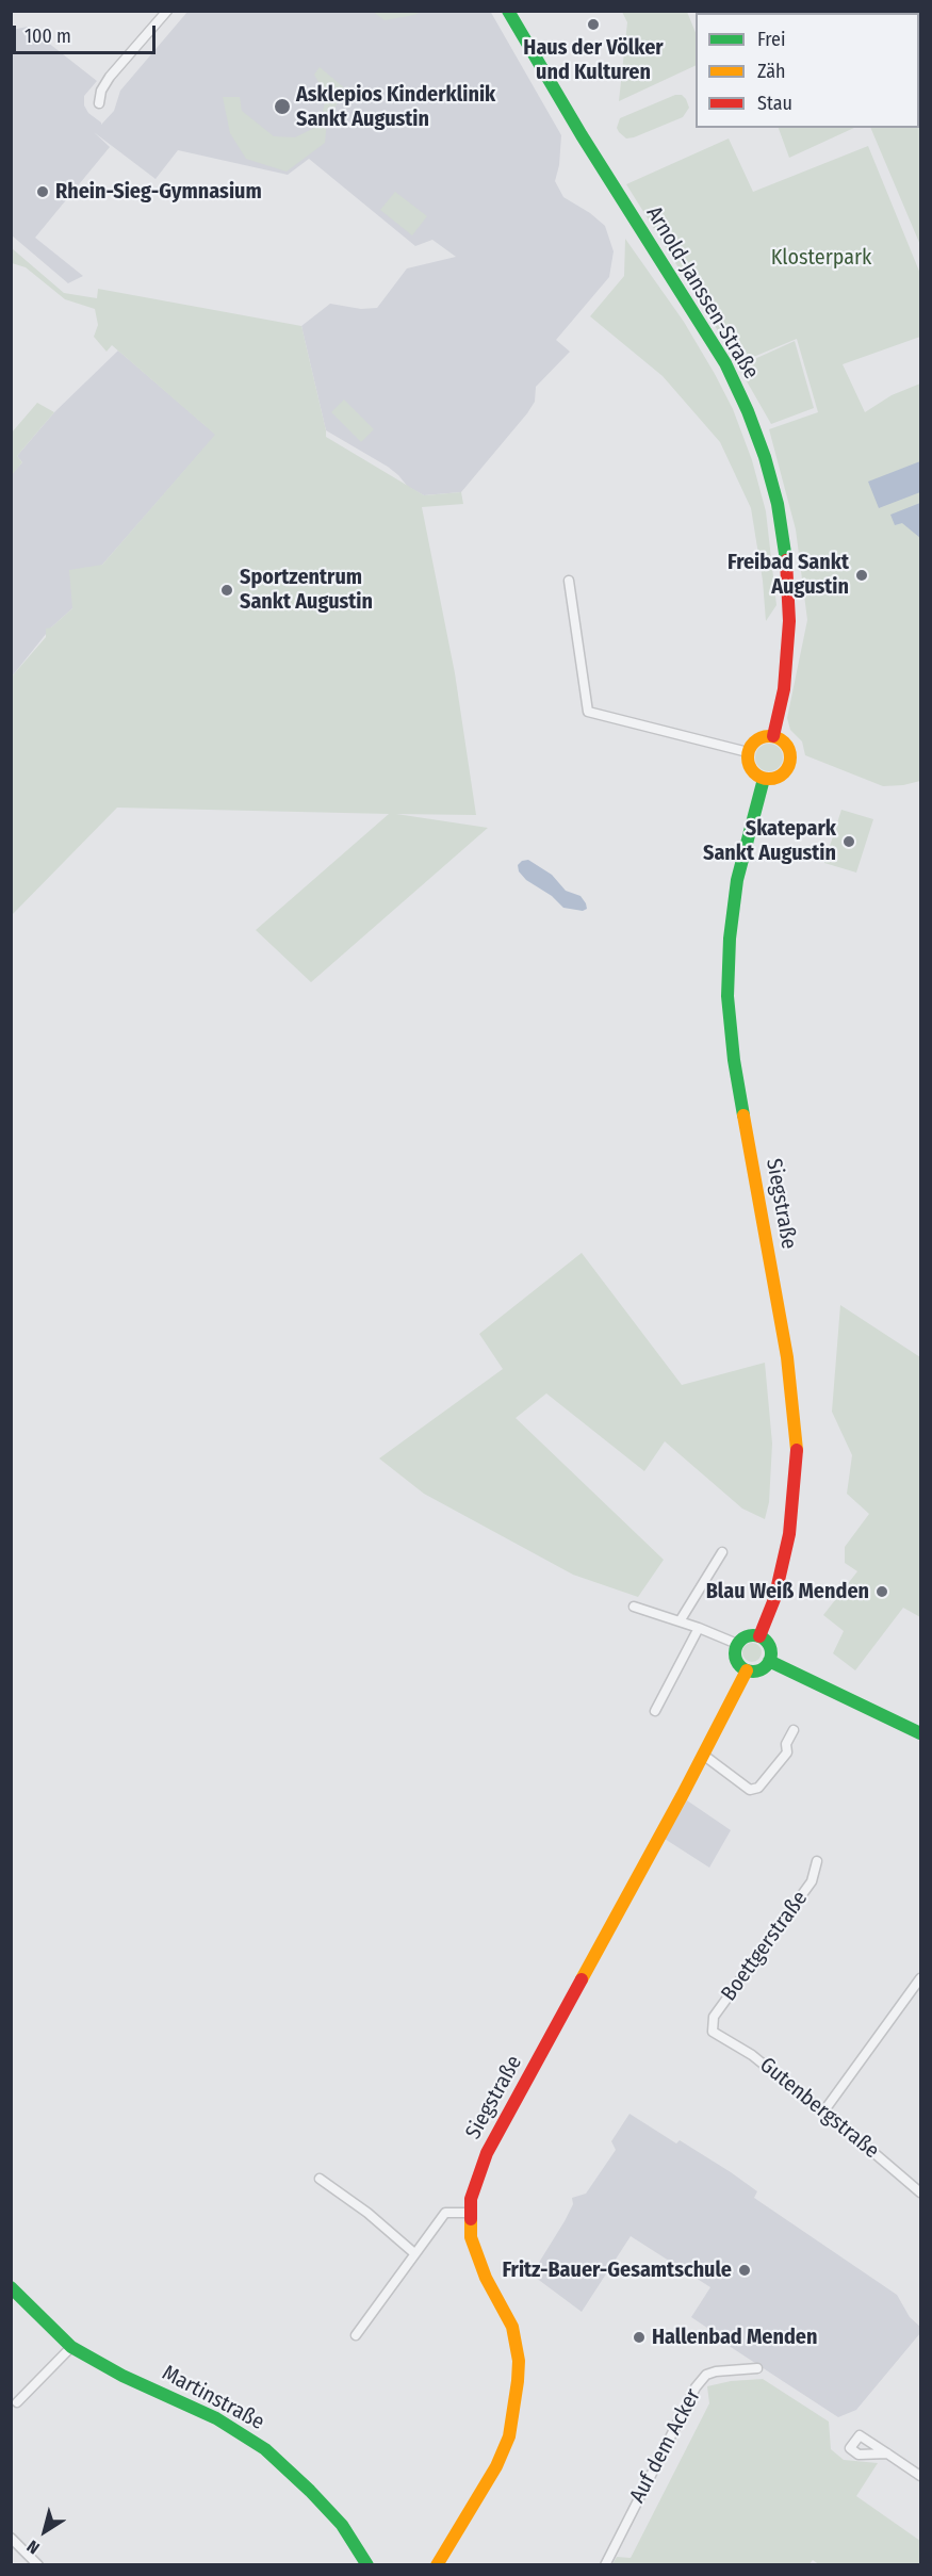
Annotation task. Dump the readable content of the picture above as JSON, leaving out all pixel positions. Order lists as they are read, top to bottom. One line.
{"streets":{"main road":["Arnold-Janssen-Straße","Siegstraße","Martinstraße"],"street":["Boettgerstraße","Gutenbergstraße","Auf dem Acker"]},"crossings":[["Arnold-Janssen-Straße","Siegstraße"],["Boettgerstraße","Gutenbergstraße"]],"parks":["Klosterpark"],"places":["Haus der Völker und Kulturen","Asklepios Kinderklinik Sankt Augustin","Rhein-Sieg-Gymnasium","Freibad Sankt Augustin","Sportzentrum Sankt Augustin","Skatepark Sankt Augustin","Blau Weiß Menden","Fritz-Bauer-Gesamtschule","Hallenbad Menden"],"legend":["Frei","Zäh","Stau"],"scale_bar":"100 m","north":"bottom left"}
